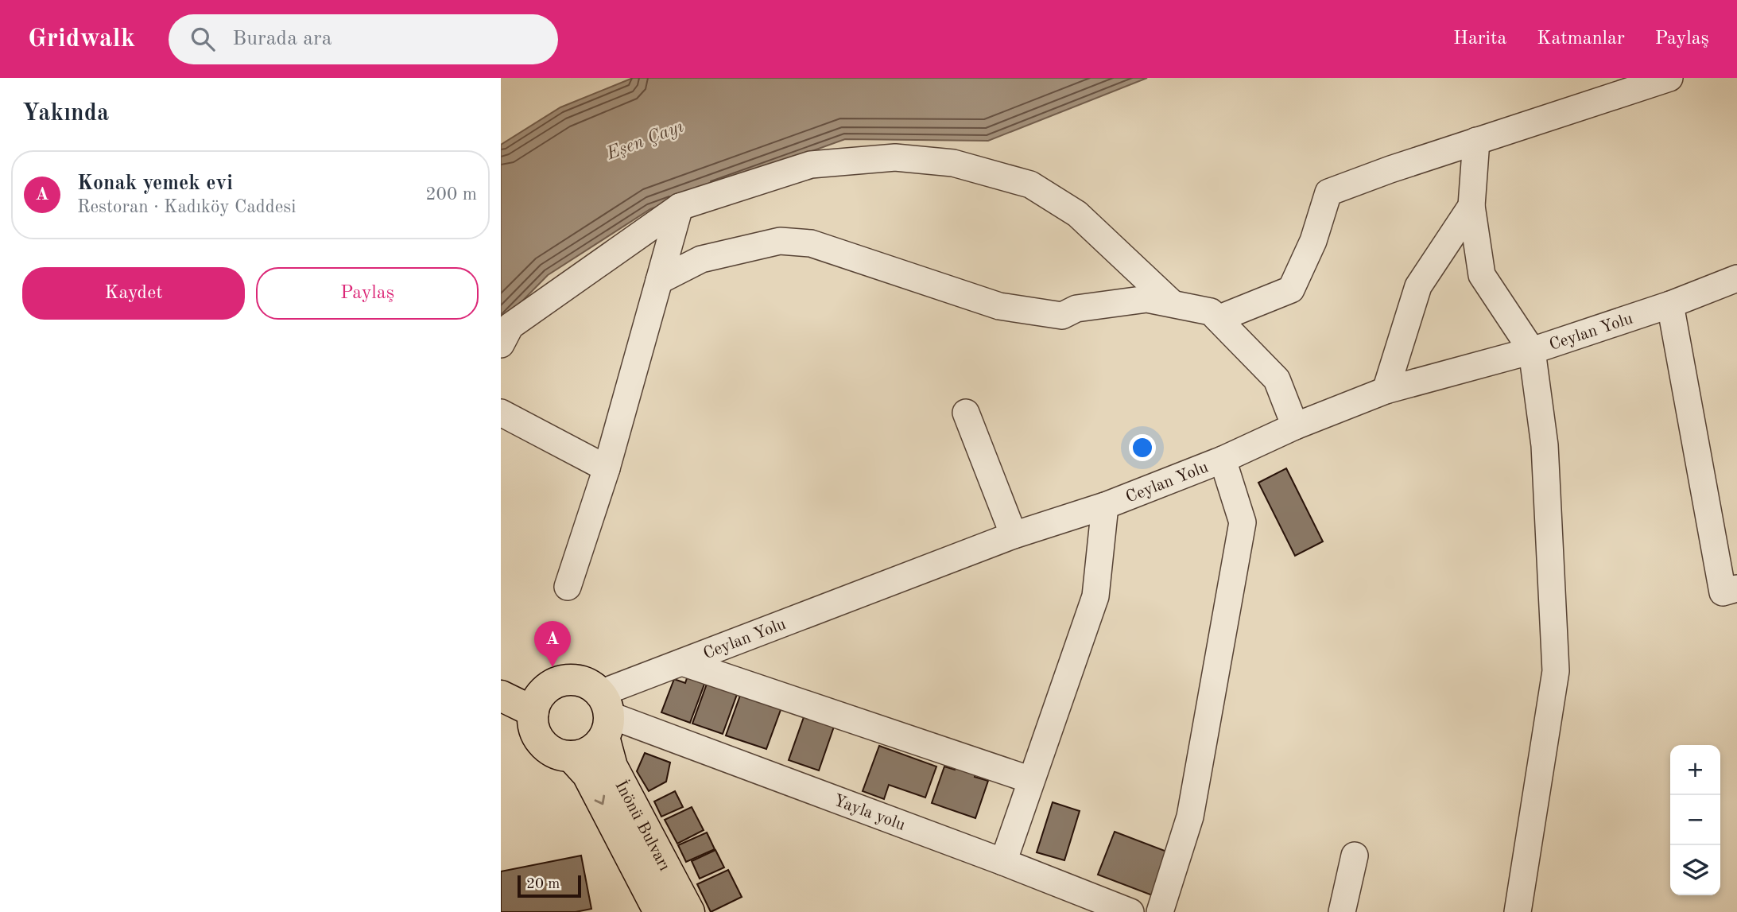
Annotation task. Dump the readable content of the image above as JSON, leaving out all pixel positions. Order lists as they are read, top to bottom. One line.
{"streets":{"main road":["İnönü Bulvarı"],"street":["Ceylan Yolu","Yayla yolu"]},"crossings":[["Ceylan Yolu","Yayla yolu"],["Ceylan Yolu","İnönü Bulvarı"],["Yayla yolu","İnönü Bulvarı"]],"water":["Eşen Çayı"],"scale_bar":"20 m","page":{"header":"Gridwalk","search":"Burada ara","nav":["Harita","Katmanlar","Paylaş"],"heading":"Yakında","list":[{"mark":"A","name":"Konak yemek evi","note":"Restoran · Kadıköy Caddesi","value":"200 m"}],"buttons":["Kaydet","Paylaş"],"pins":"A","map_buttons":["+","−"],"scale":"20 m"}}
